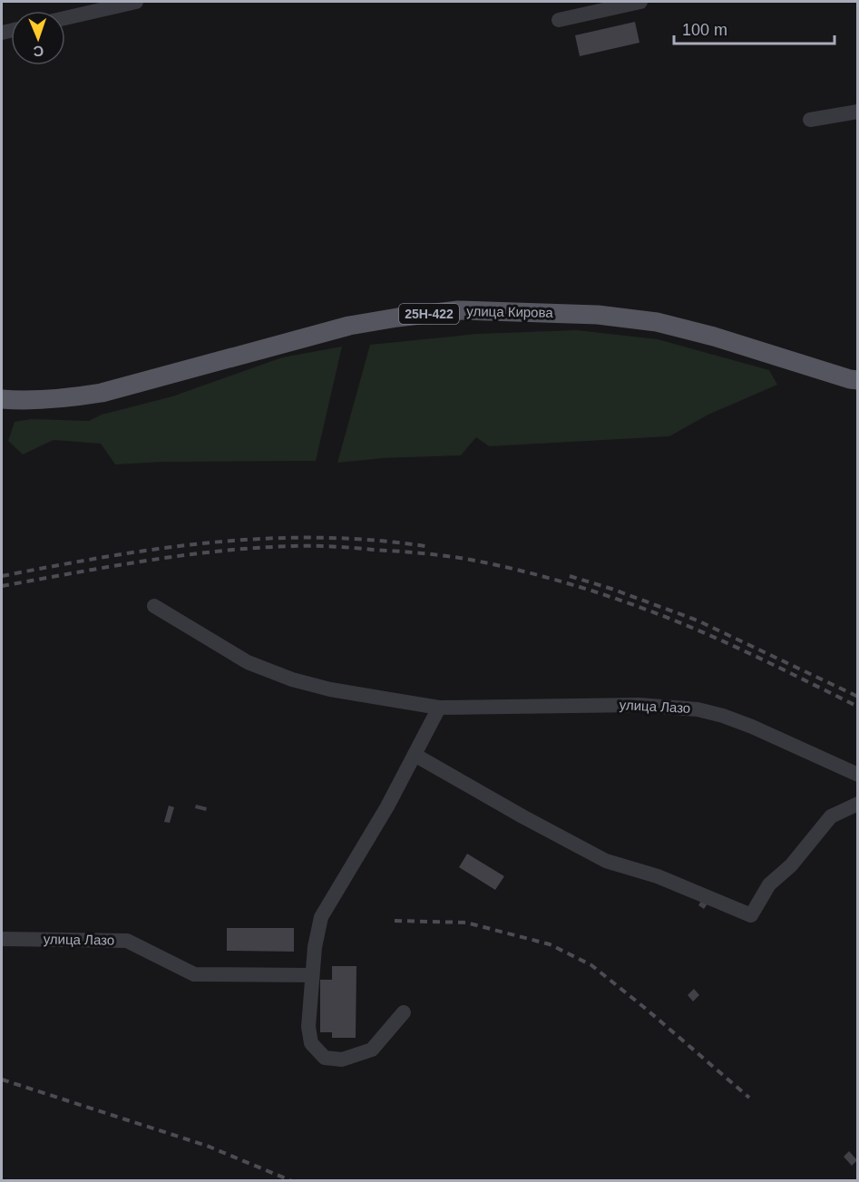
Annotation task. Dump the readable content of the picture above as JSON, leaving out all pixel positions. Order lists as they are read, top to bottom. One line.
{"streets":{"main road":["улица Кирова","25Н-422"],"street":["улица Лазо"]},"scale_bar":"100 m","north":"bottom"}
